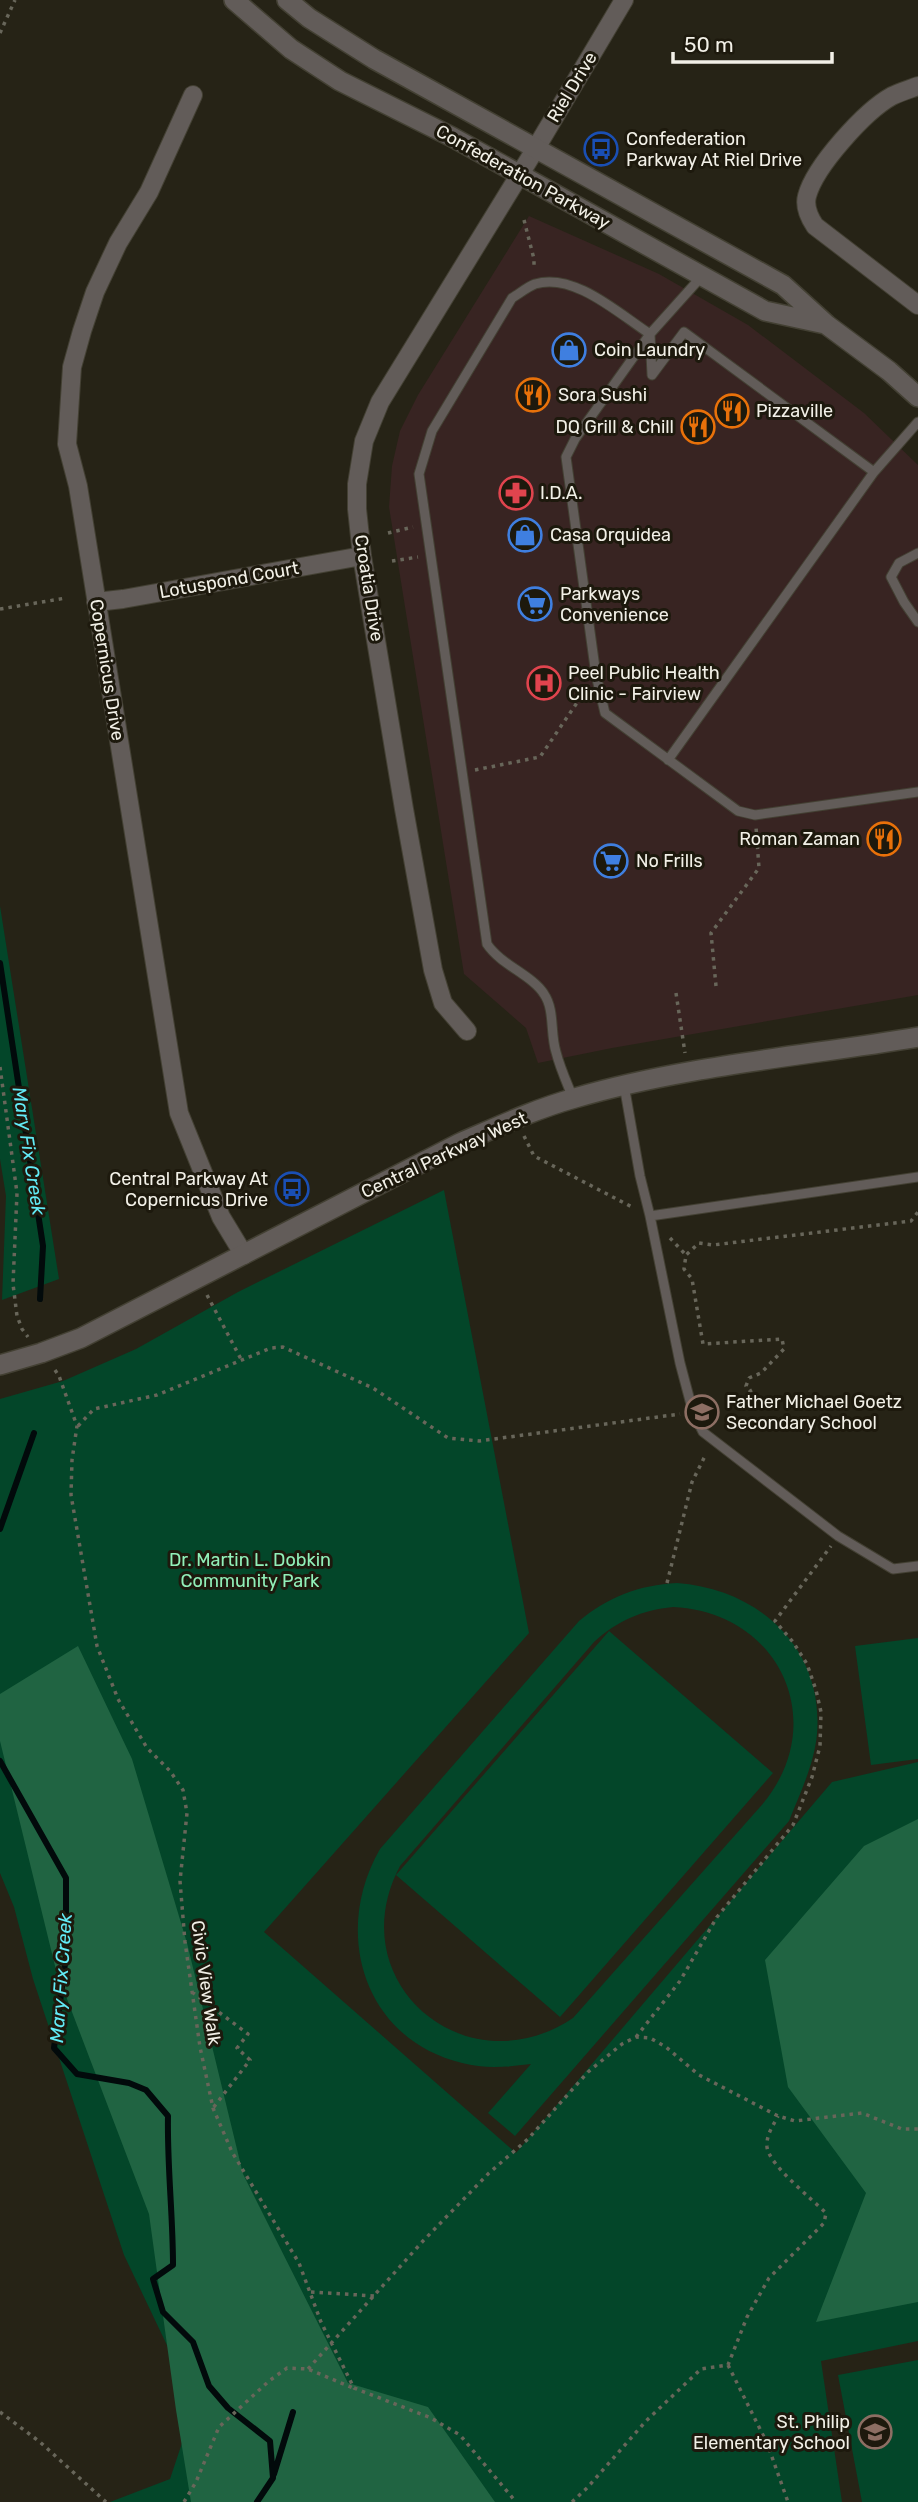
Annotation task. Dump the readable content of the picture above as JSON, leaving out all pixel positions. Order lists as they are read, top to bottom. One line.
{"streets":{"street":["Riel Drive","Confederation Parkway","Lotuspond Court","Croatia Drive","Copernicus Drive","Central Parkway West"],"path":["Civic View Walk"]},"crossings":[["Riel Drive","Confederation Parkway"],["Riel Drive","Croatia Drive"],["Confederation Parkway","Croatia Drive"],["Lotuspond Court","Croatia Drive"],["Lotuspond Court","Copernicus Drive"],["Copernicus Drive","Central Parkway West"]],"water":["Mary Fix Creek"],"parks":["Dr. Martin L. Dobkin Community Park"],"places":{"bus stop":["Confederation Parkway At Riel Drive","Central Parkway At Copernicus Drive"],"shop":["Coin Laundry","Casa Orquidea"],"restaurant":["Sora Sushi","Pizzaville","DQ Grill & Chill","Roman Zaman"],"pharmacy":["I.D.A."],"supermarket":["Parkways Convenience","No Frills"],"hospital":["Peel Public Health Clinic - Fairview"],"school or university":["Father Michael Goetz Secondary School","St. Philip Elementary School"]},"scale_bar":"50 m"}
